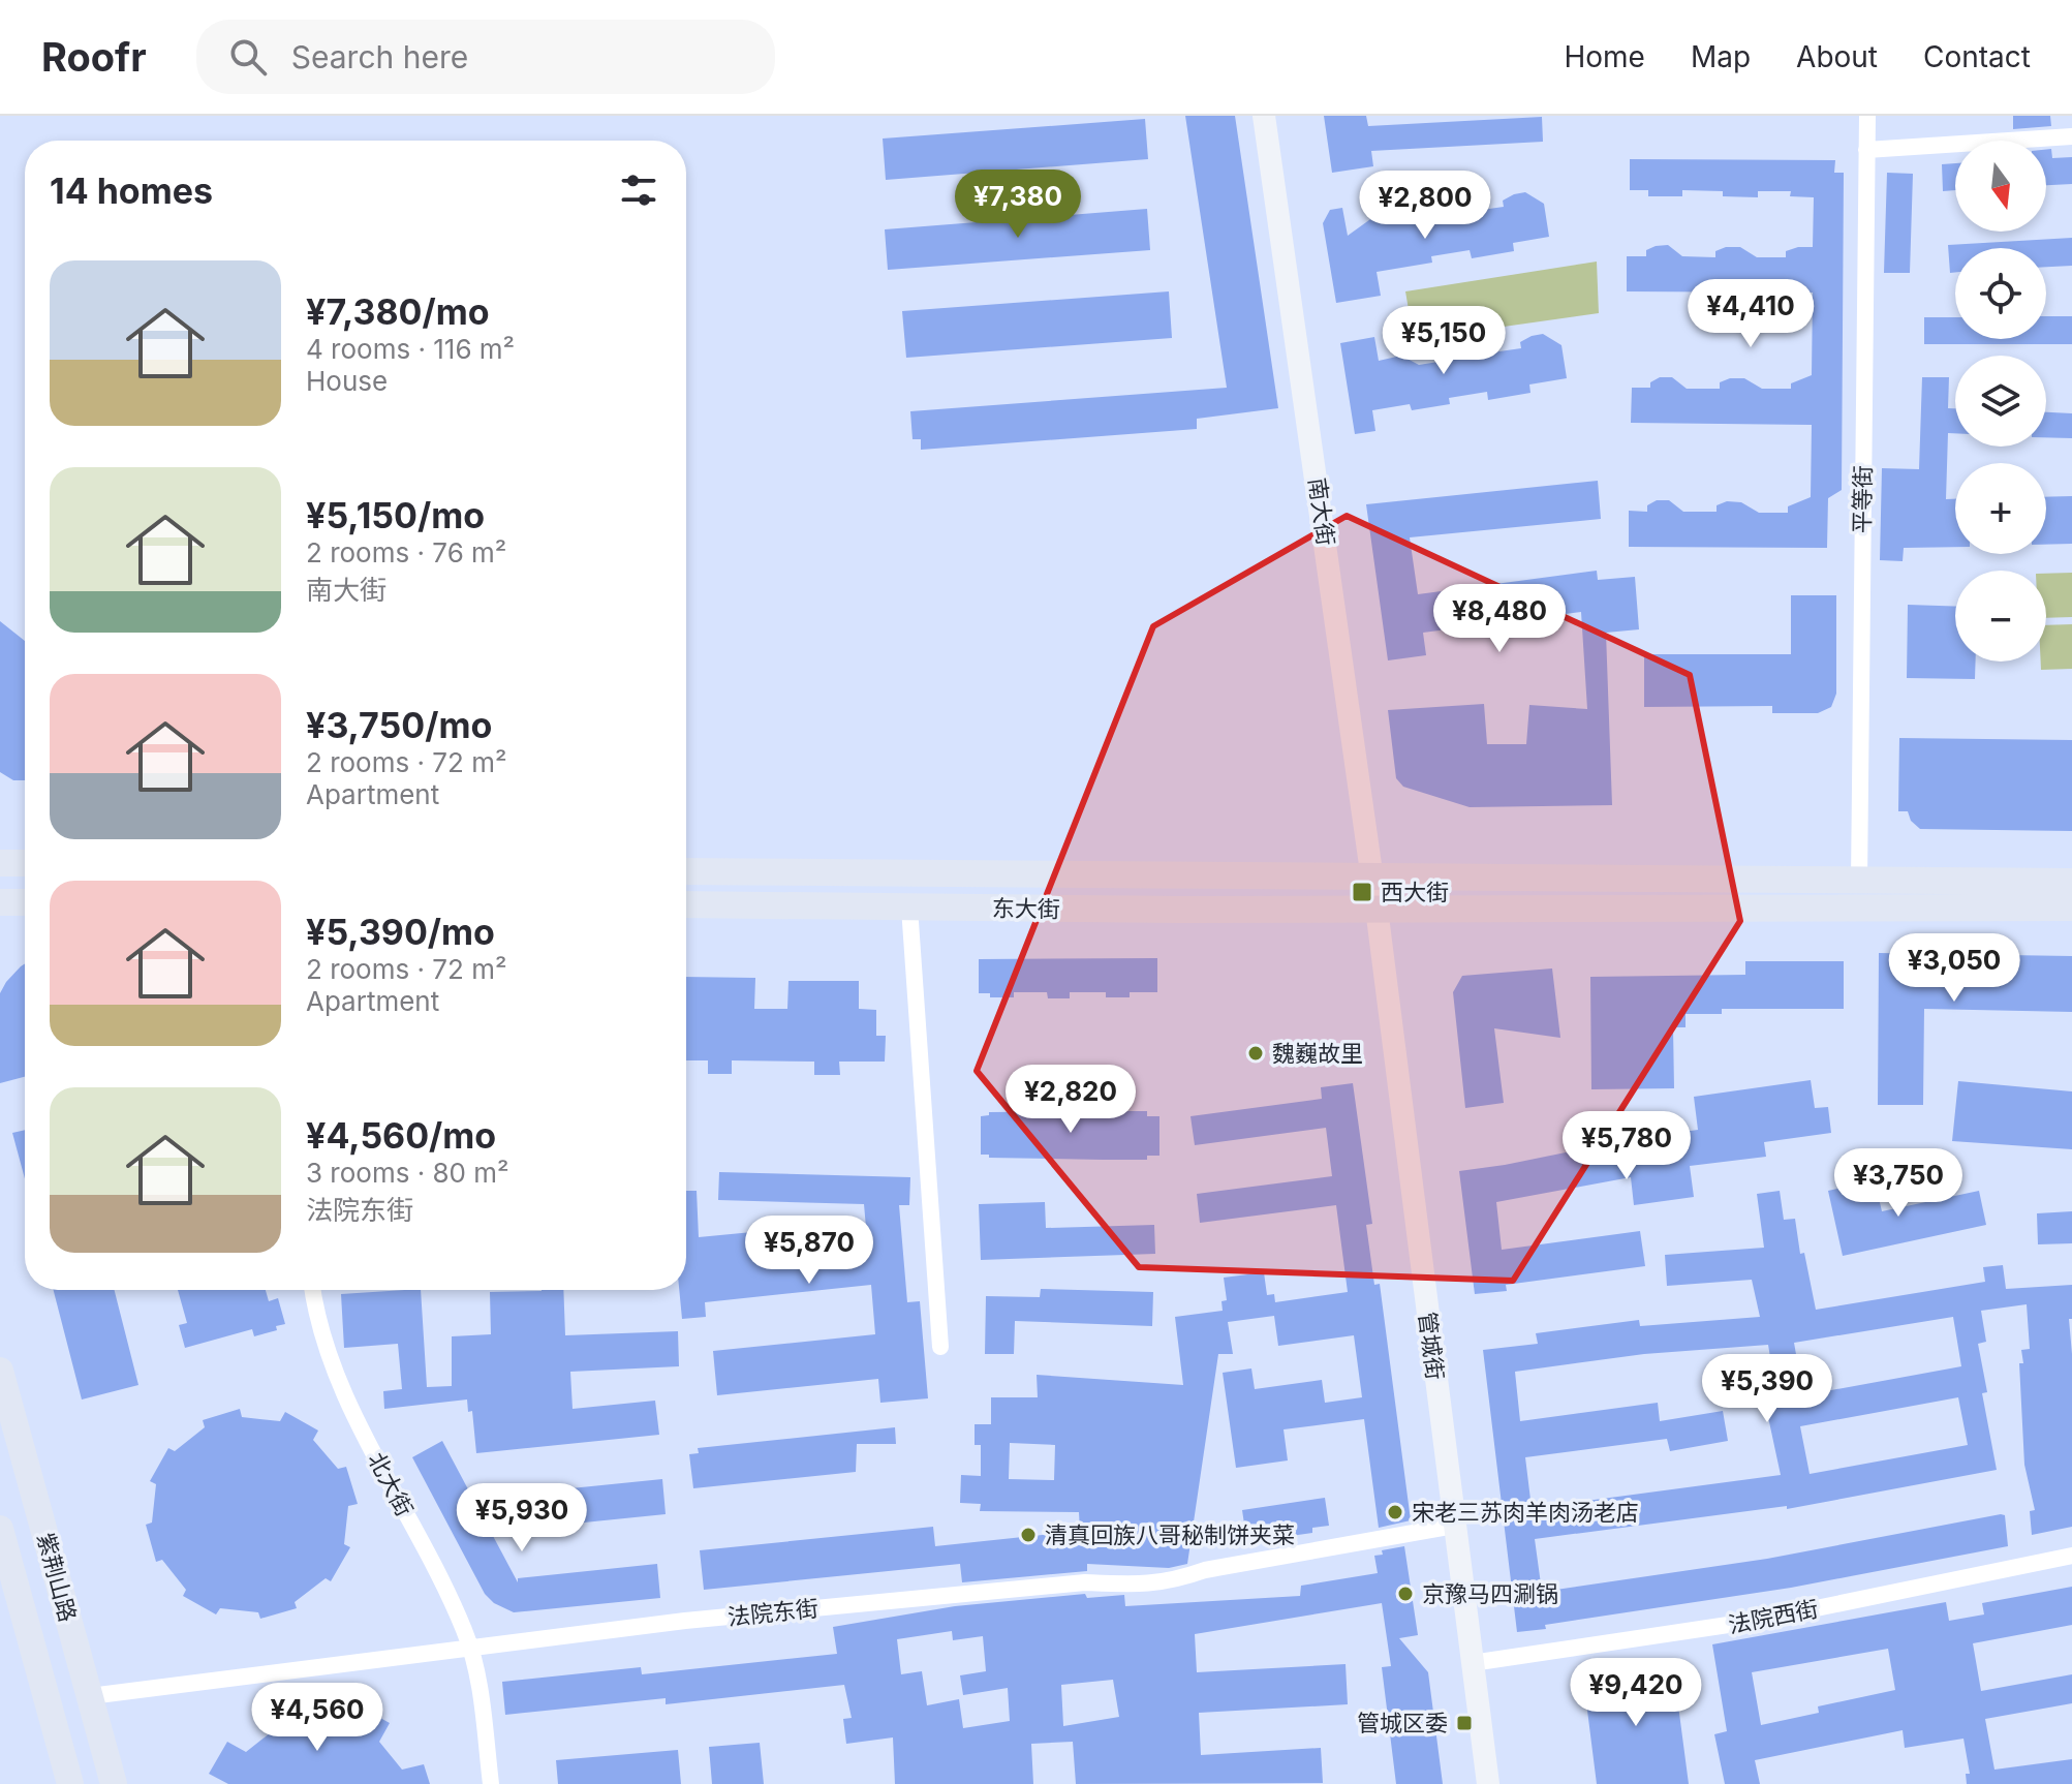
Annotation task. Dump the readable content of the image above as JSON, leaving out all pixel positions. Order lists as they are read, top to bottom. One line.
{"streets":{"main road":["东大街","紫荆山路"],"street":["平等街","南大街","管城街","北大街","法院东街","法院西街"]},"crossings":[["南大街","东大街"],["南大街","管城街"],["东大街","管城街"],["管城街","法院东街"],["管城街","法院西街"],["北大街","法院东街"],["紫荆山路","法院东街"]],"places":{"transit":["西大街","管城区委"],"other":["魏巍故里","宋老三苏肉羊肉汤老店","清真回族八哥秘制饼夹菜","京豫马四涮锅"]},"north":"bottom","page":{"header":"Roofr","search":"Search here","nav":["Home","Map","About","Contact"],"map_buttons":["+","−"],"heading":"14 homes","price":["¥7,380","¥2,800","¥4,410","¥5,150","¥8,480","¥3,050","¥2,820","¥5,780","¥3,750","¥5,870","¥5,390","¥5,930","¥9,420","¥4,560"],"list":[{"name":"¥7,380/mo","note":"4 rooms · 116 m² · House"},{"name":"¥5,150/mo","note":"2 rooms · 76 m² · 南大街"},{"name":"¥3,750/mo","note":"2 rooms · 72 m² · Apartment"},{"name":"¥5,390/mo","note":"2 rooms · 72 m² · Apartment"},{"name":"¥4,560/mo","note":"3 rooms · 80 m² · 法院东街"}]}}
